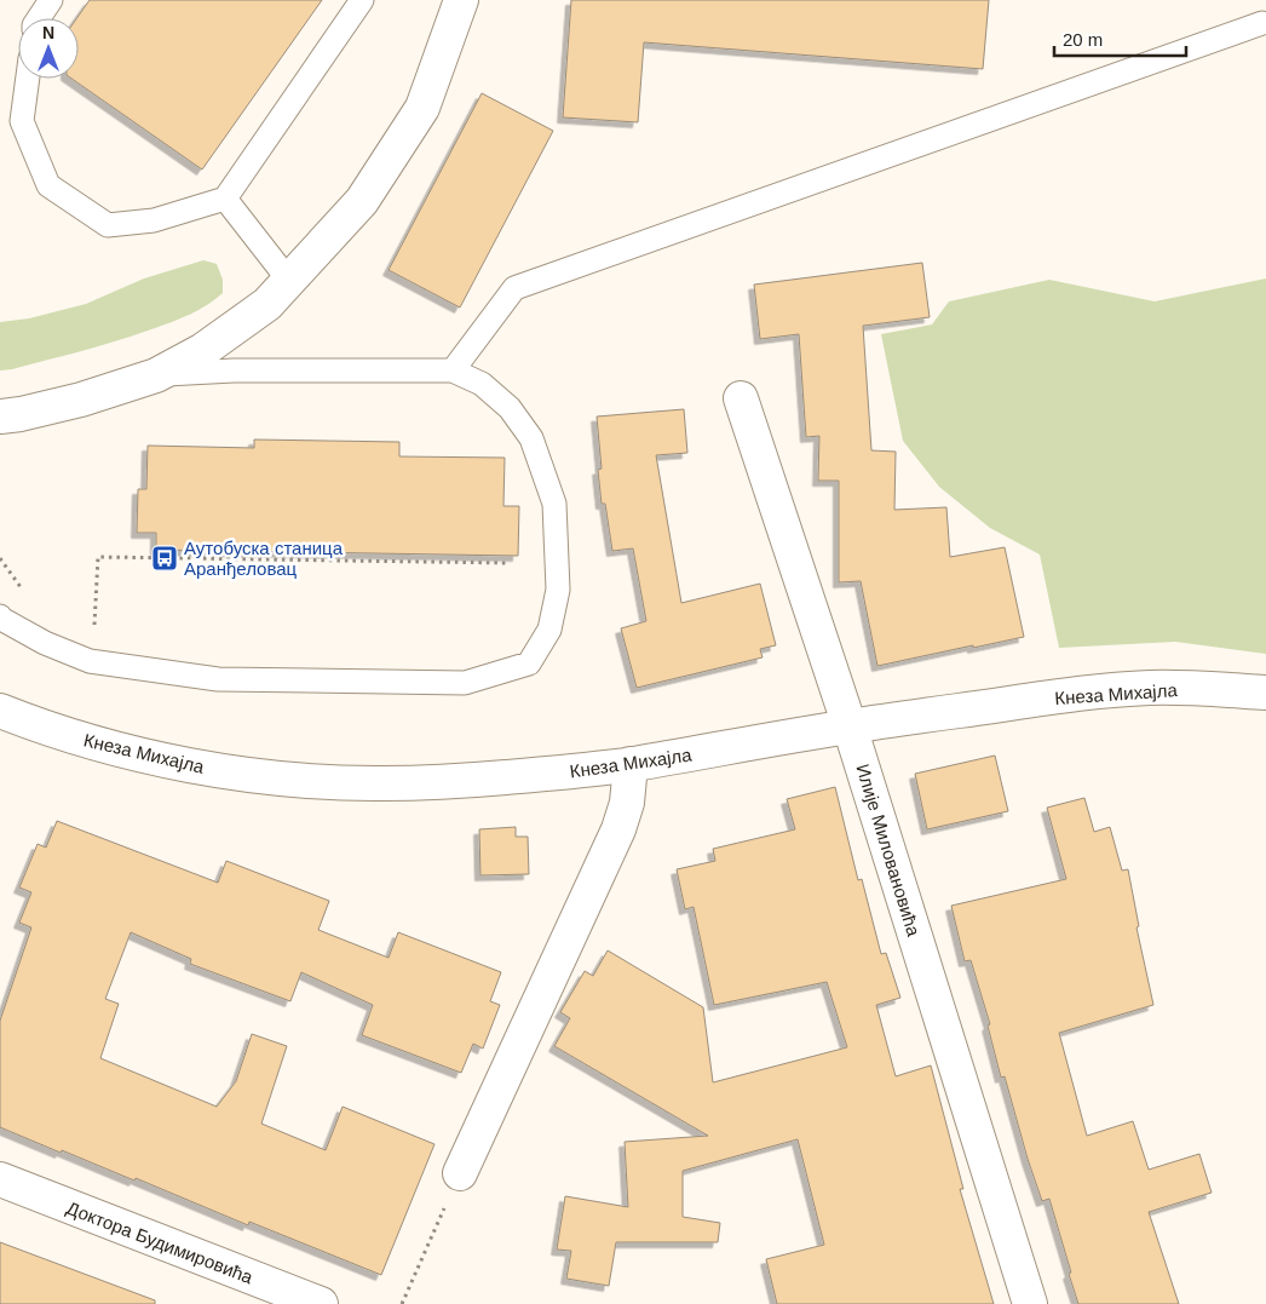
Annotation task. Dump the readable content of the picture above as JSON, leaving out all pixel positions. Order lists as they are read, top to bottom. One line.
{"streets":{"street":["Кнеза Михајла","Илије Миловановића","Доктора Будимировића"]},"crossings":[["Кнеза Михајла","Илије Миловановића"]],"places":{"bus stop":["Аутобуска станица Аранђеловац"]},"scale_bar":"20 m","north":"top"}
